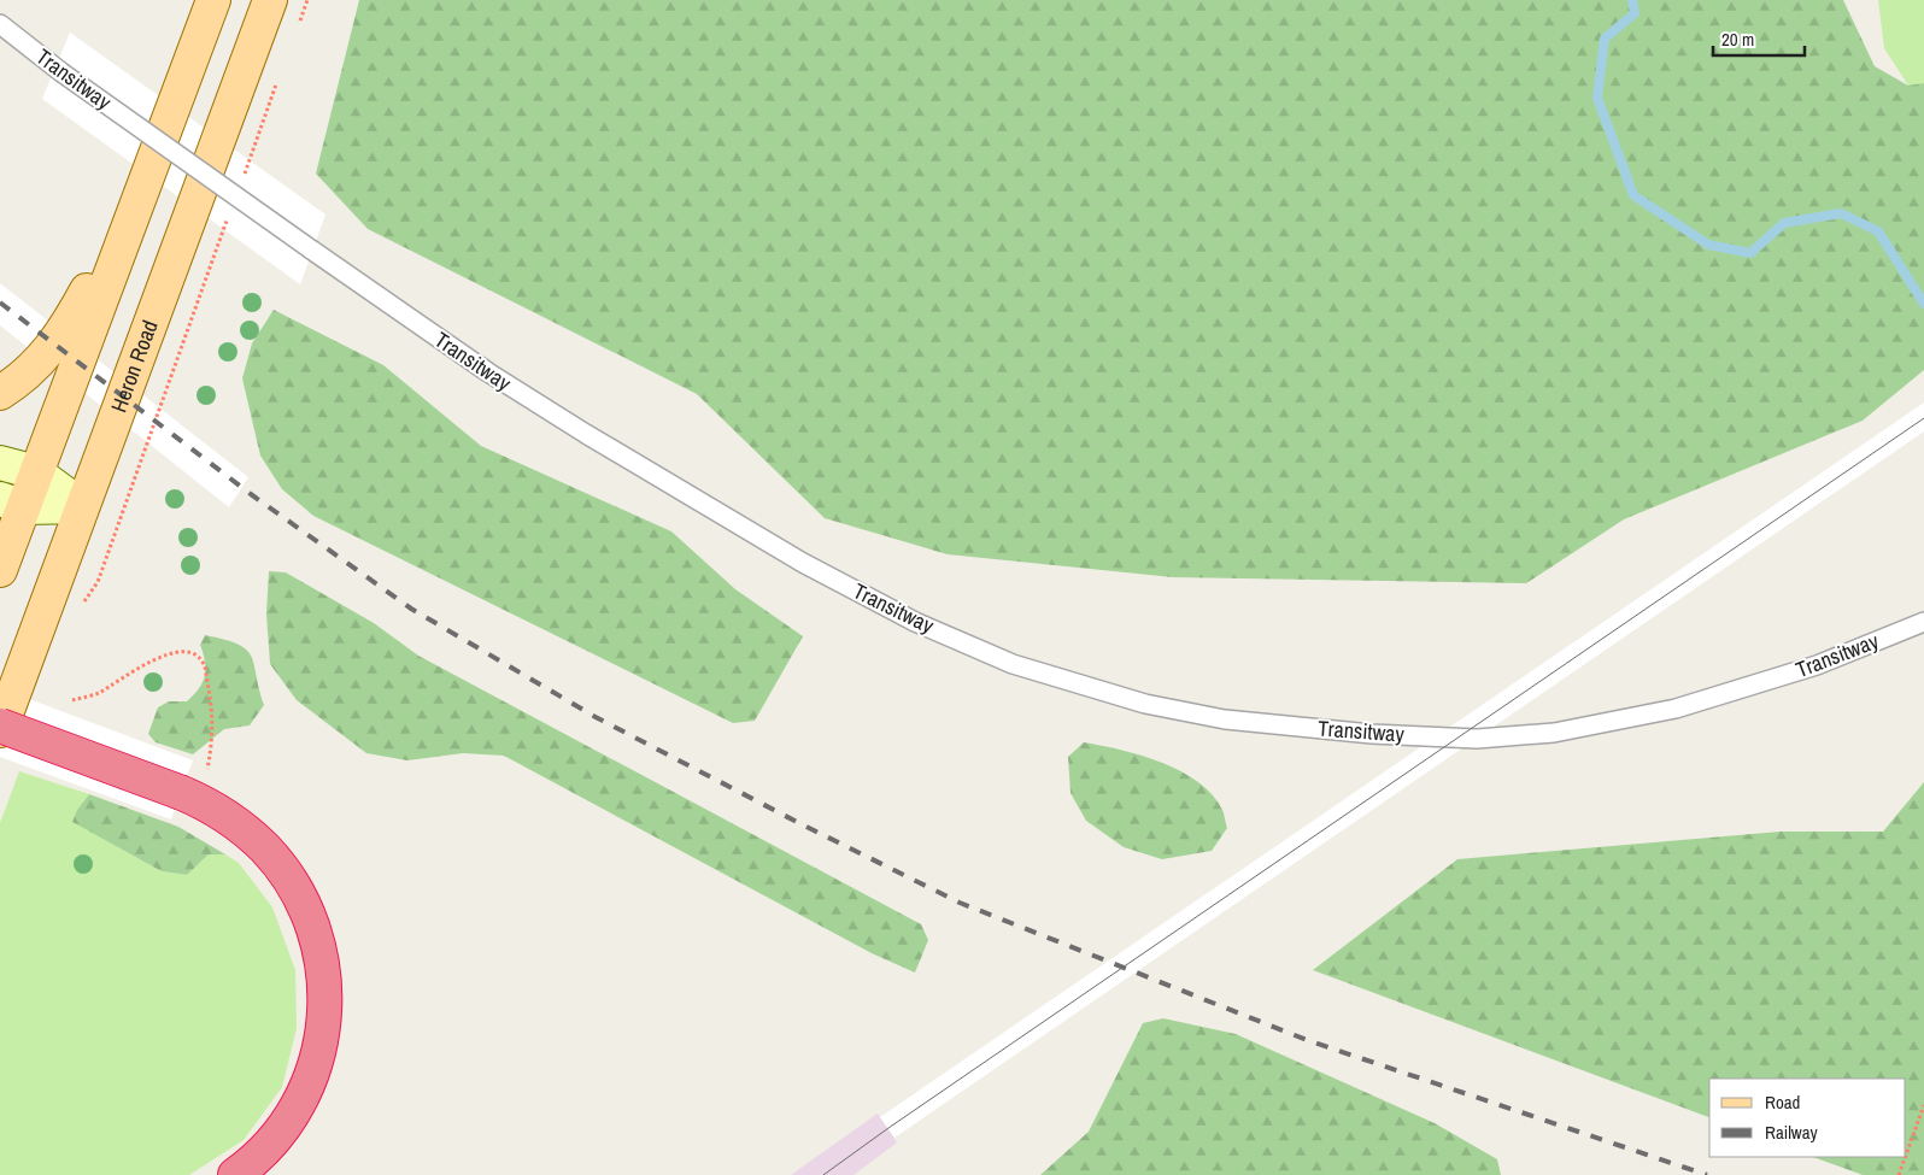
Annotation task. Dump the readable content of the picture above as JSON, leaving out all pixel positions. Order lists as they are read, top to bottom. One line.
{"streets":{"main road":["Heron Road"],"lane":["Transitway"]},"legend":["Road","Railway"],"scale_bar":"20 m"}
